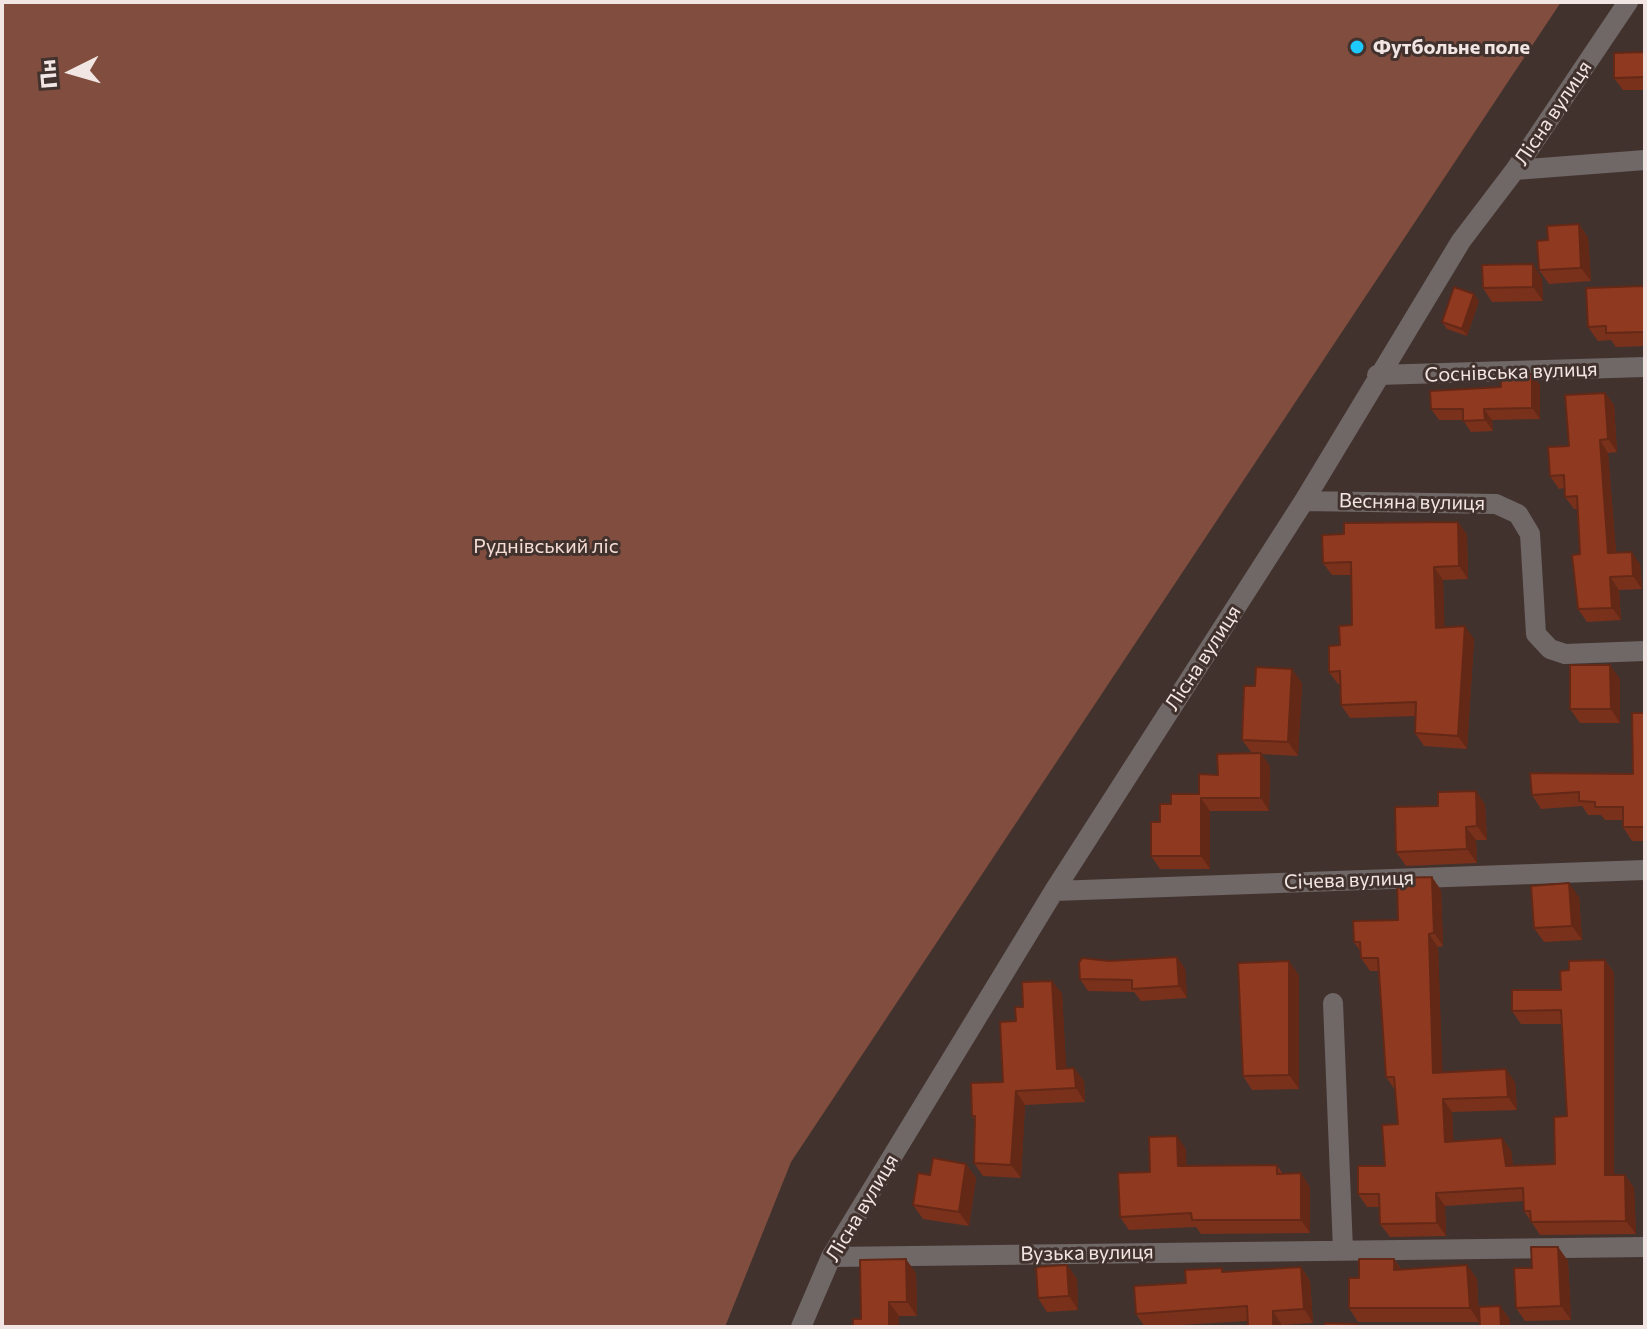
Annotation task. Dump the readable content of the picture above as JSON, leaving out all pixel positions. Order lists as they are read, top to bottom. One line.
{"streets":{"street":["Лісна вулиця","Соснівська вулиця","Весняна вулиця","Січева вулиця","Вузька вулиця"]},"crossings":[["Лісна вулиця","Соснівська вулиця"],["Лісна вулиця","Весняна вулиця"],["Лісна вулиця","Січева вулиця"],["Лісна вулиця","Вузька вулиця"]],"parks":["Руднівський ліс"],"places":["Футбольне поле"],"north":"left"}
